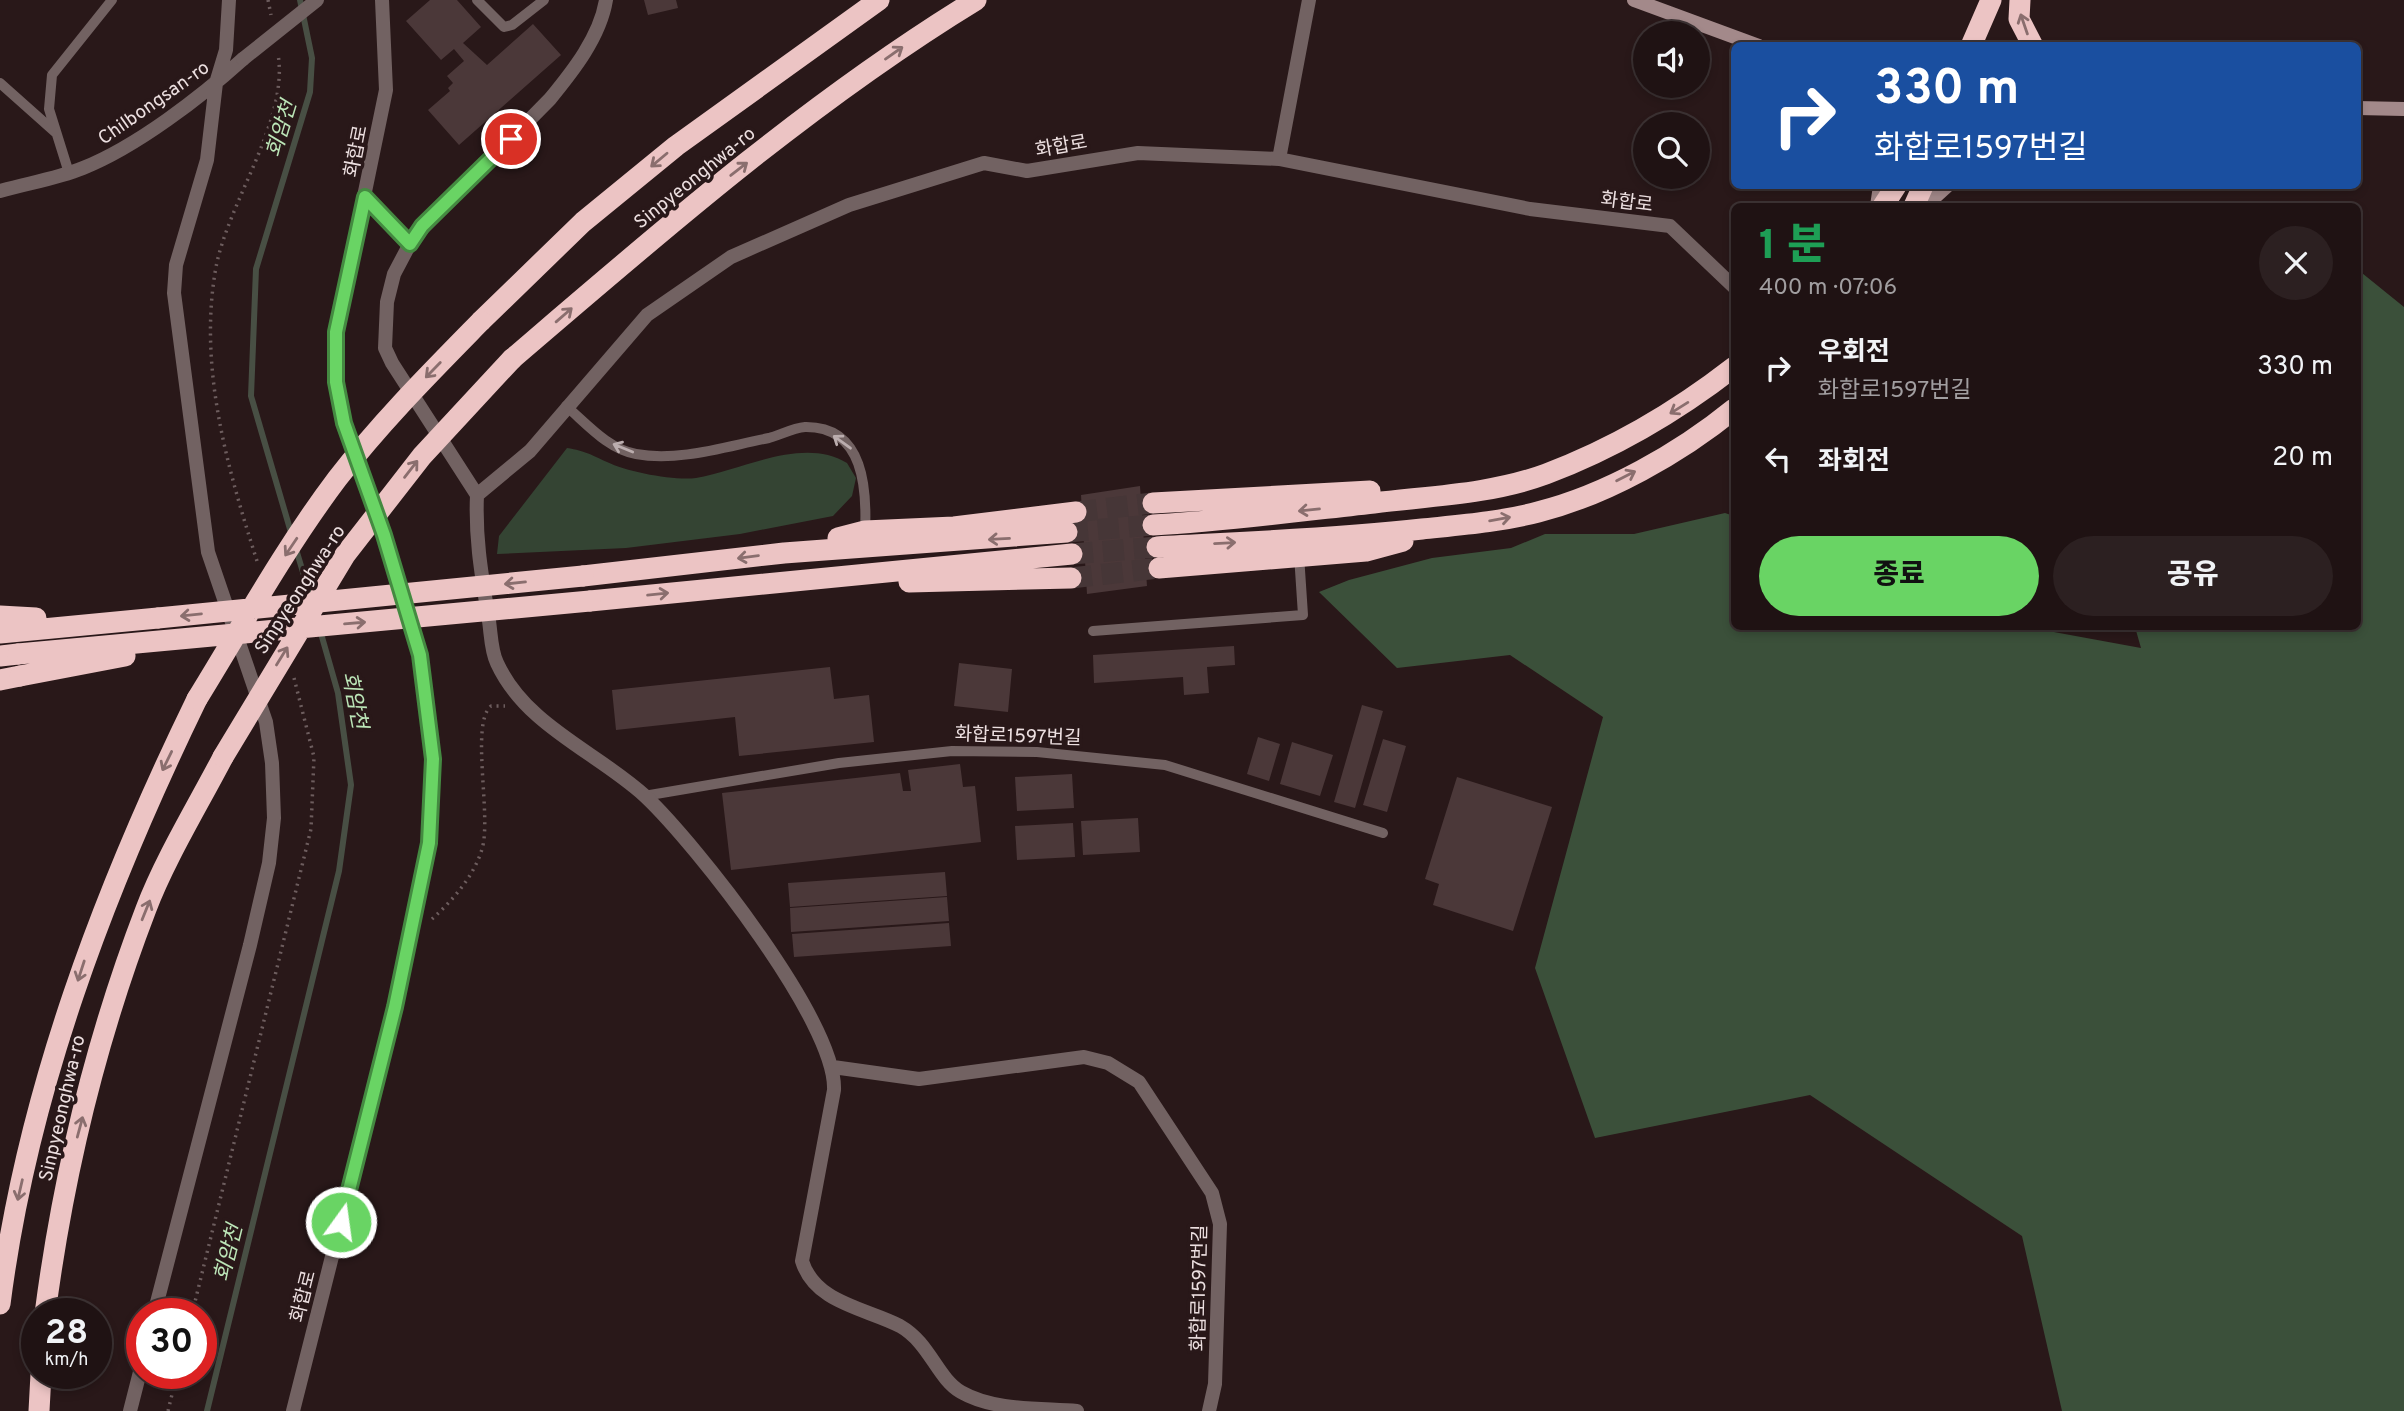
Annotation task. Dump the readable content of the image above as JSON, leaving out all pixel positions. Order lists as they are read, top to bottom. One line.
{"streets":{"highway":["Sinpyeonghwa-ro"],"street":["Chilbongsan-ro","화합로","화합로1597번길"]},"water":["회암천"],"page":{"turn":["330 m","화합로1597번길"],"heading":["1 분","400 m · 07:06"],"list":[{"name":"우회전","note":"화합로1597번길","value":"330 m"},{"name":"좌회전","value":"20 m"}],"buttons":["종료","공유"],"speed":"28 km/h","limit":"30"}}
